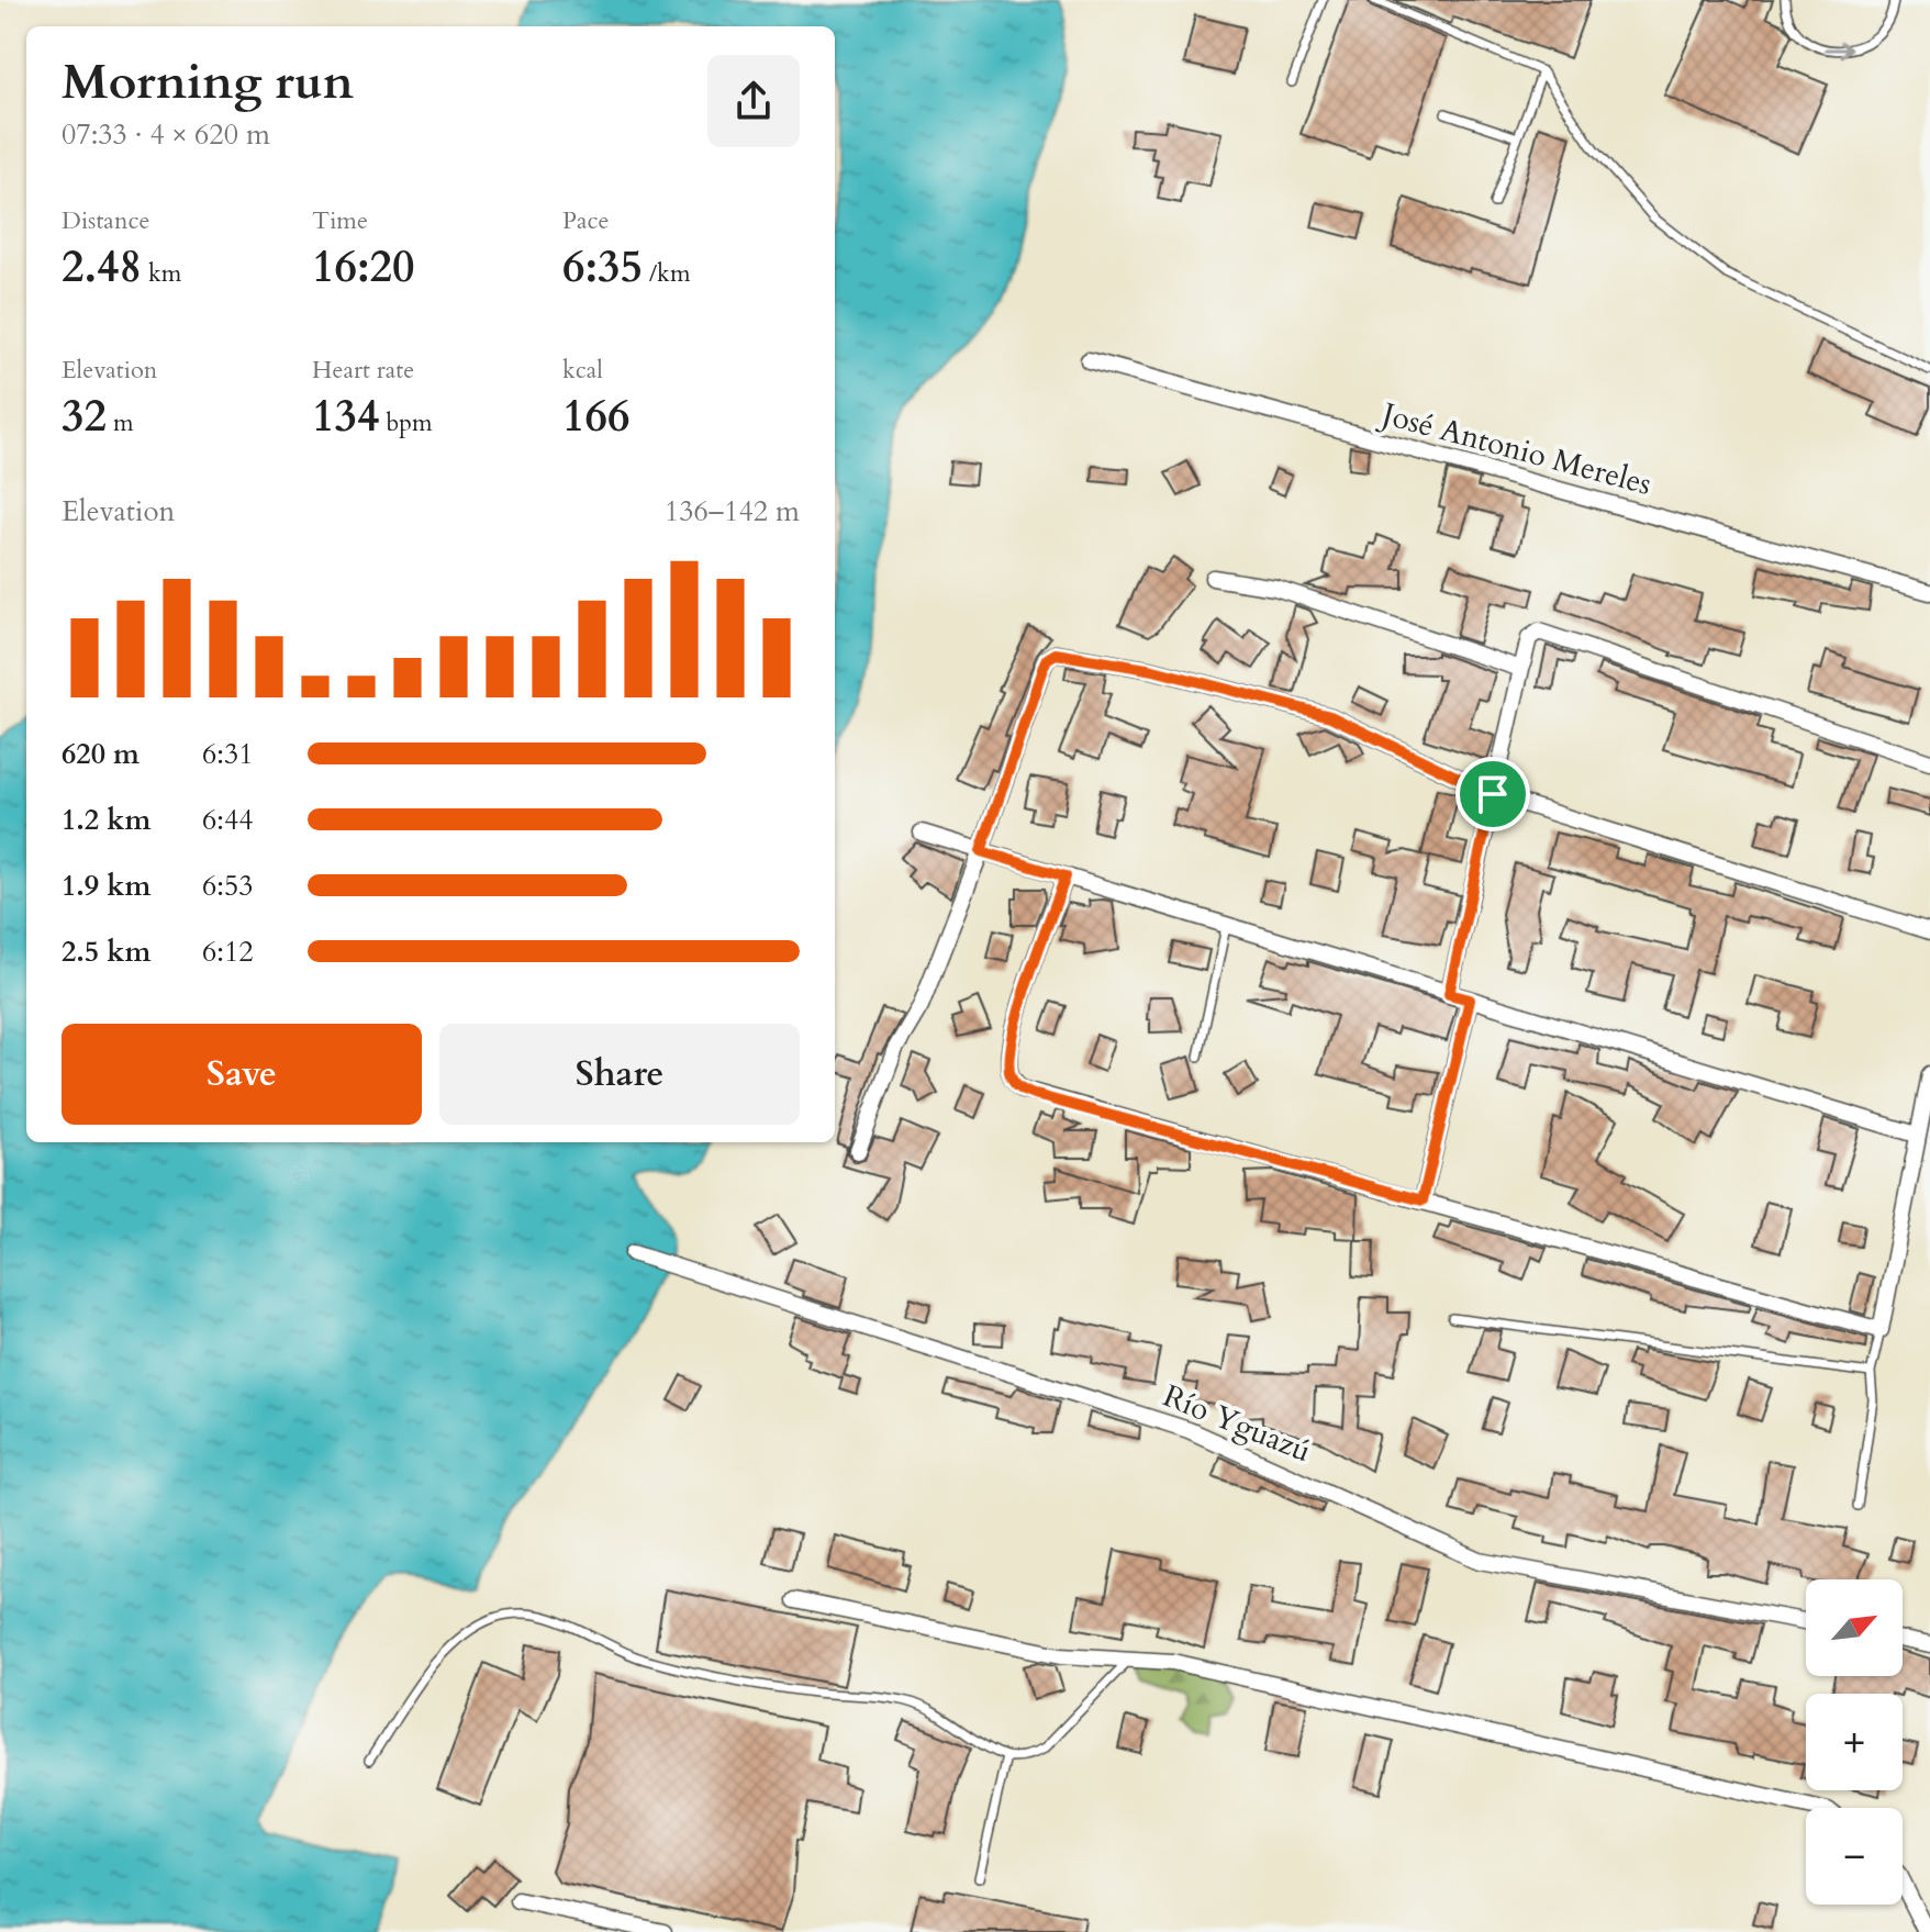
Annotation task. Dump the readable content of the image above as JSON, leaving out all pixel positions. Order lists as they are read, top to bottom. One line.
{"streets":{"street":["José Antonio Mereles","Río Yguazú"]},"north":"top right","page":{"heading":["Morning run","07:33 · 4 × 620 m"],"stats":[["Distance","2.48 km"],["Time","16:20"],["Pace","6:35 /km"],["Elevation","32 m"],["Heart rate","134 bpm"],["kcal","166"]],"chart":["Elevation","136–142 m"],"list":[{"name":"620 m","note":"6:31"},{"name":"1.2 km","note":"6:44"},{"name":"1.9 km","note":"6:53"},{"name":"2.5 km","note":"6:12"}],"buttons":["Save","Share"],"map_buttons":["+","−"]}}
